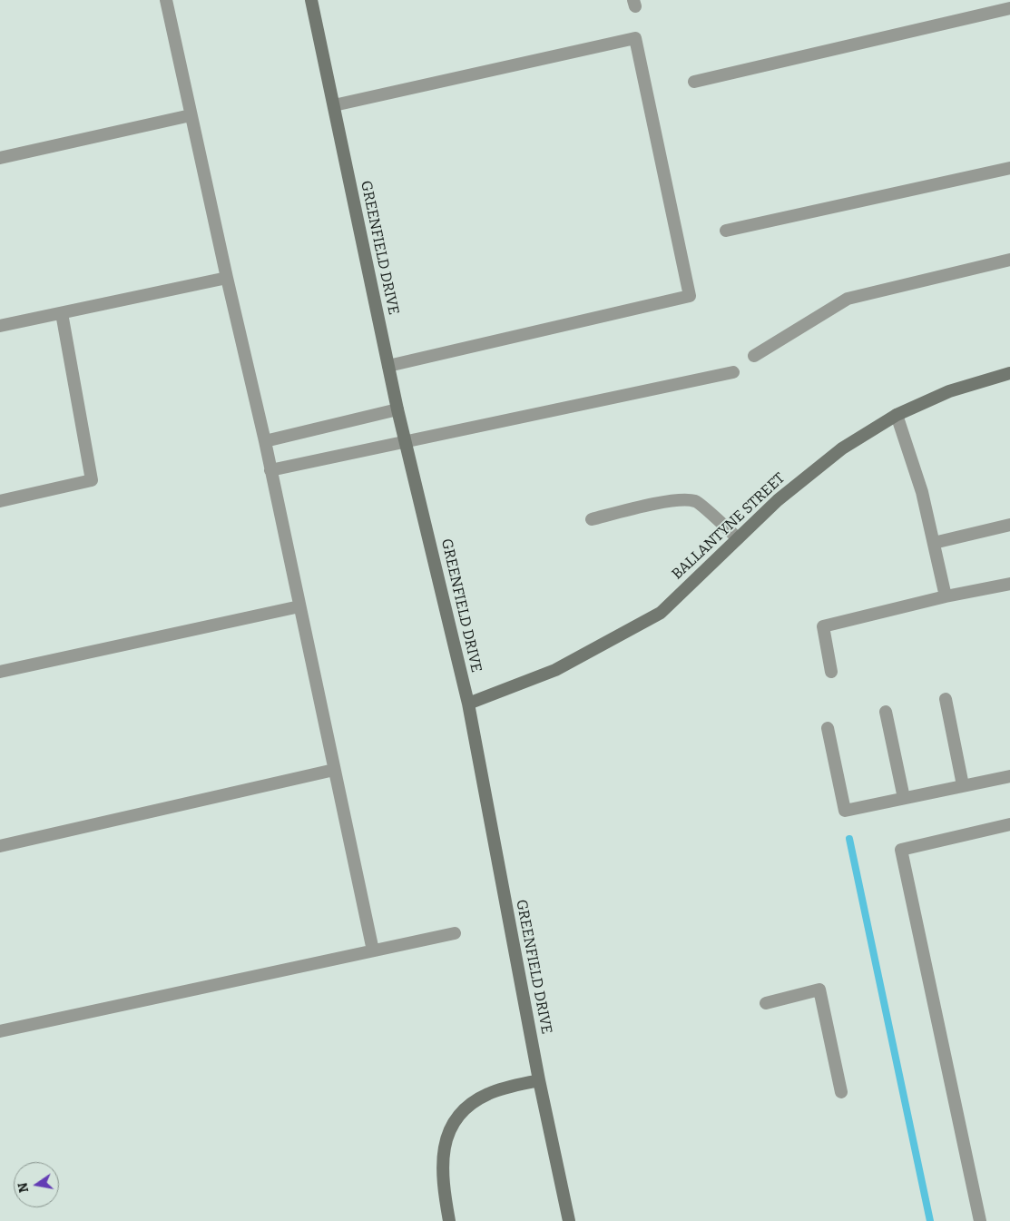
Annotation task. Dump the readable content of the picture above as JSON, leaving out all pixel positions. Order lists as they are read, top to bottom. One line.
{"streets":{"main road":["GREENFIELD DRIVE","BALLANTYNE STREET"]},"crossings":[["GREENFIELD DRIVE","BALLANTYNE STREET"]],"north":"left"}
